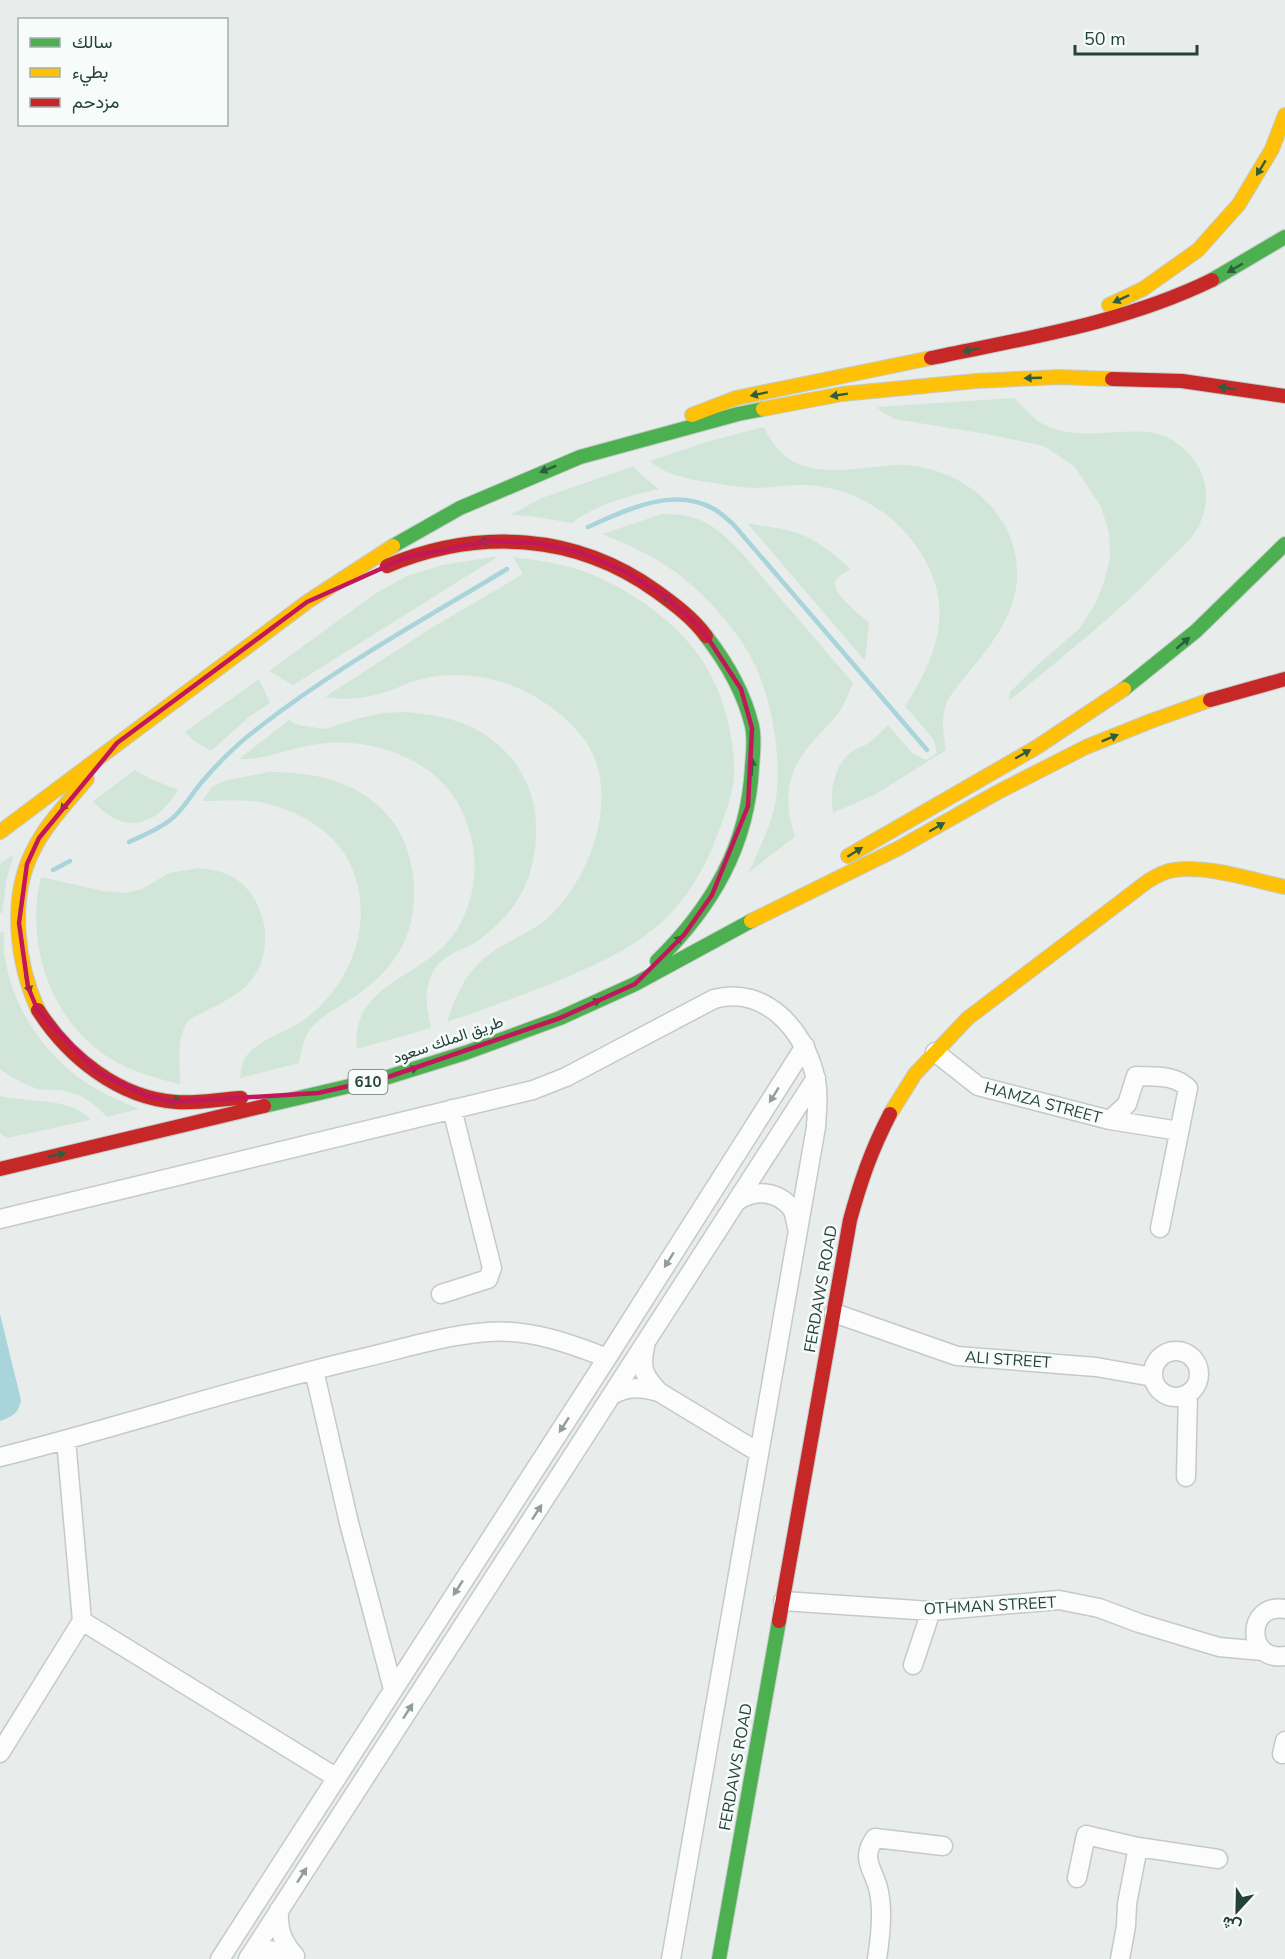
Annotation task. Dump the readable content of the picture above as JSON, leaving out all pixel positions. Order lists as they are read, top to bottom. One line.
{"streets":{"main road":["طريق الملك سعود","610","FERDAWS ROAD"],"street":["HAMZA STREET","ALI STREET","OTHMAN STREET"]},"crossings":[["HAMZA STREET","FERDAWS ROAD"],["FERDAWS ROAD","ALI STREET"],["FERDAWS ROAD","OTHMAN STREET"]],"one_way":["طريق الملك سعود"],"legend":["سالك","بطيء","مزدحم"],"scale_bar":"50 m","north":"bottom"}
